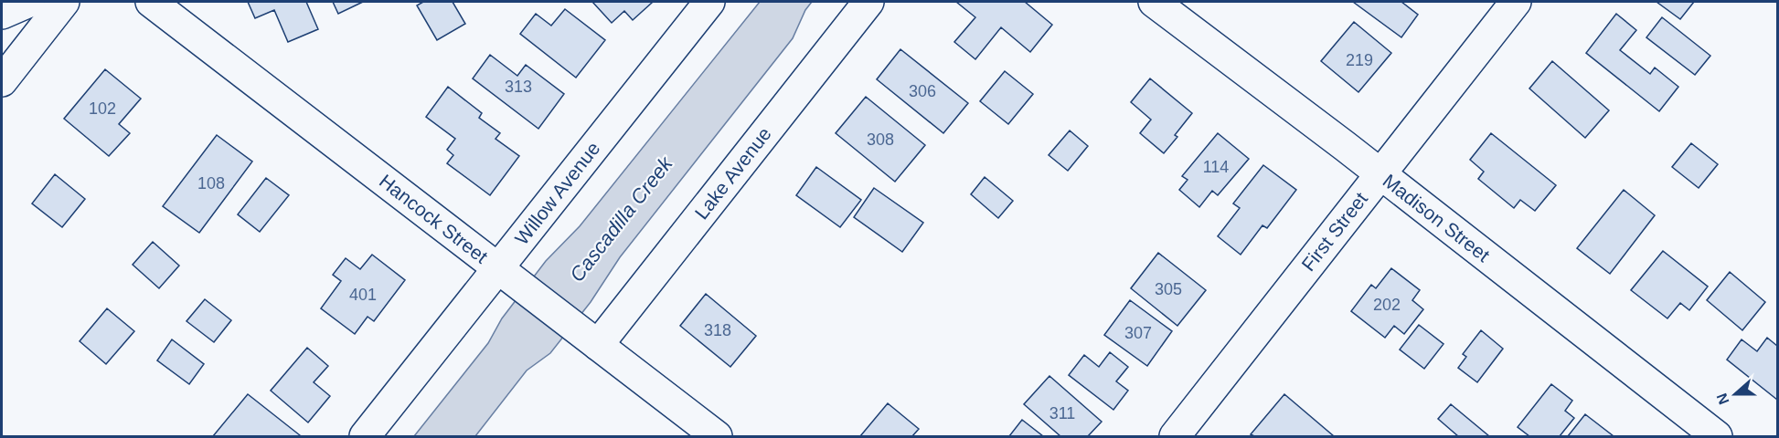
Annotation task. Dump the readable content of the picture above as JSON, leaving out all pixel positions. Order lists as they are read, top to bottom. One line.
{"streets":{"street":["Lake Avenue","Willow Avenue","Madison Street","Hancock Street","First Street"]},"crossings":[["Lake Avenue","Hancock Street"],["Willow Avenue","Hancock Street"],["Madison Street","First Street"]],"water":["Cascadilla Creek"],"house_numbers":["219","313","306","102","308","114","108","305","401","202","318","307","311"],"north":"left"}
